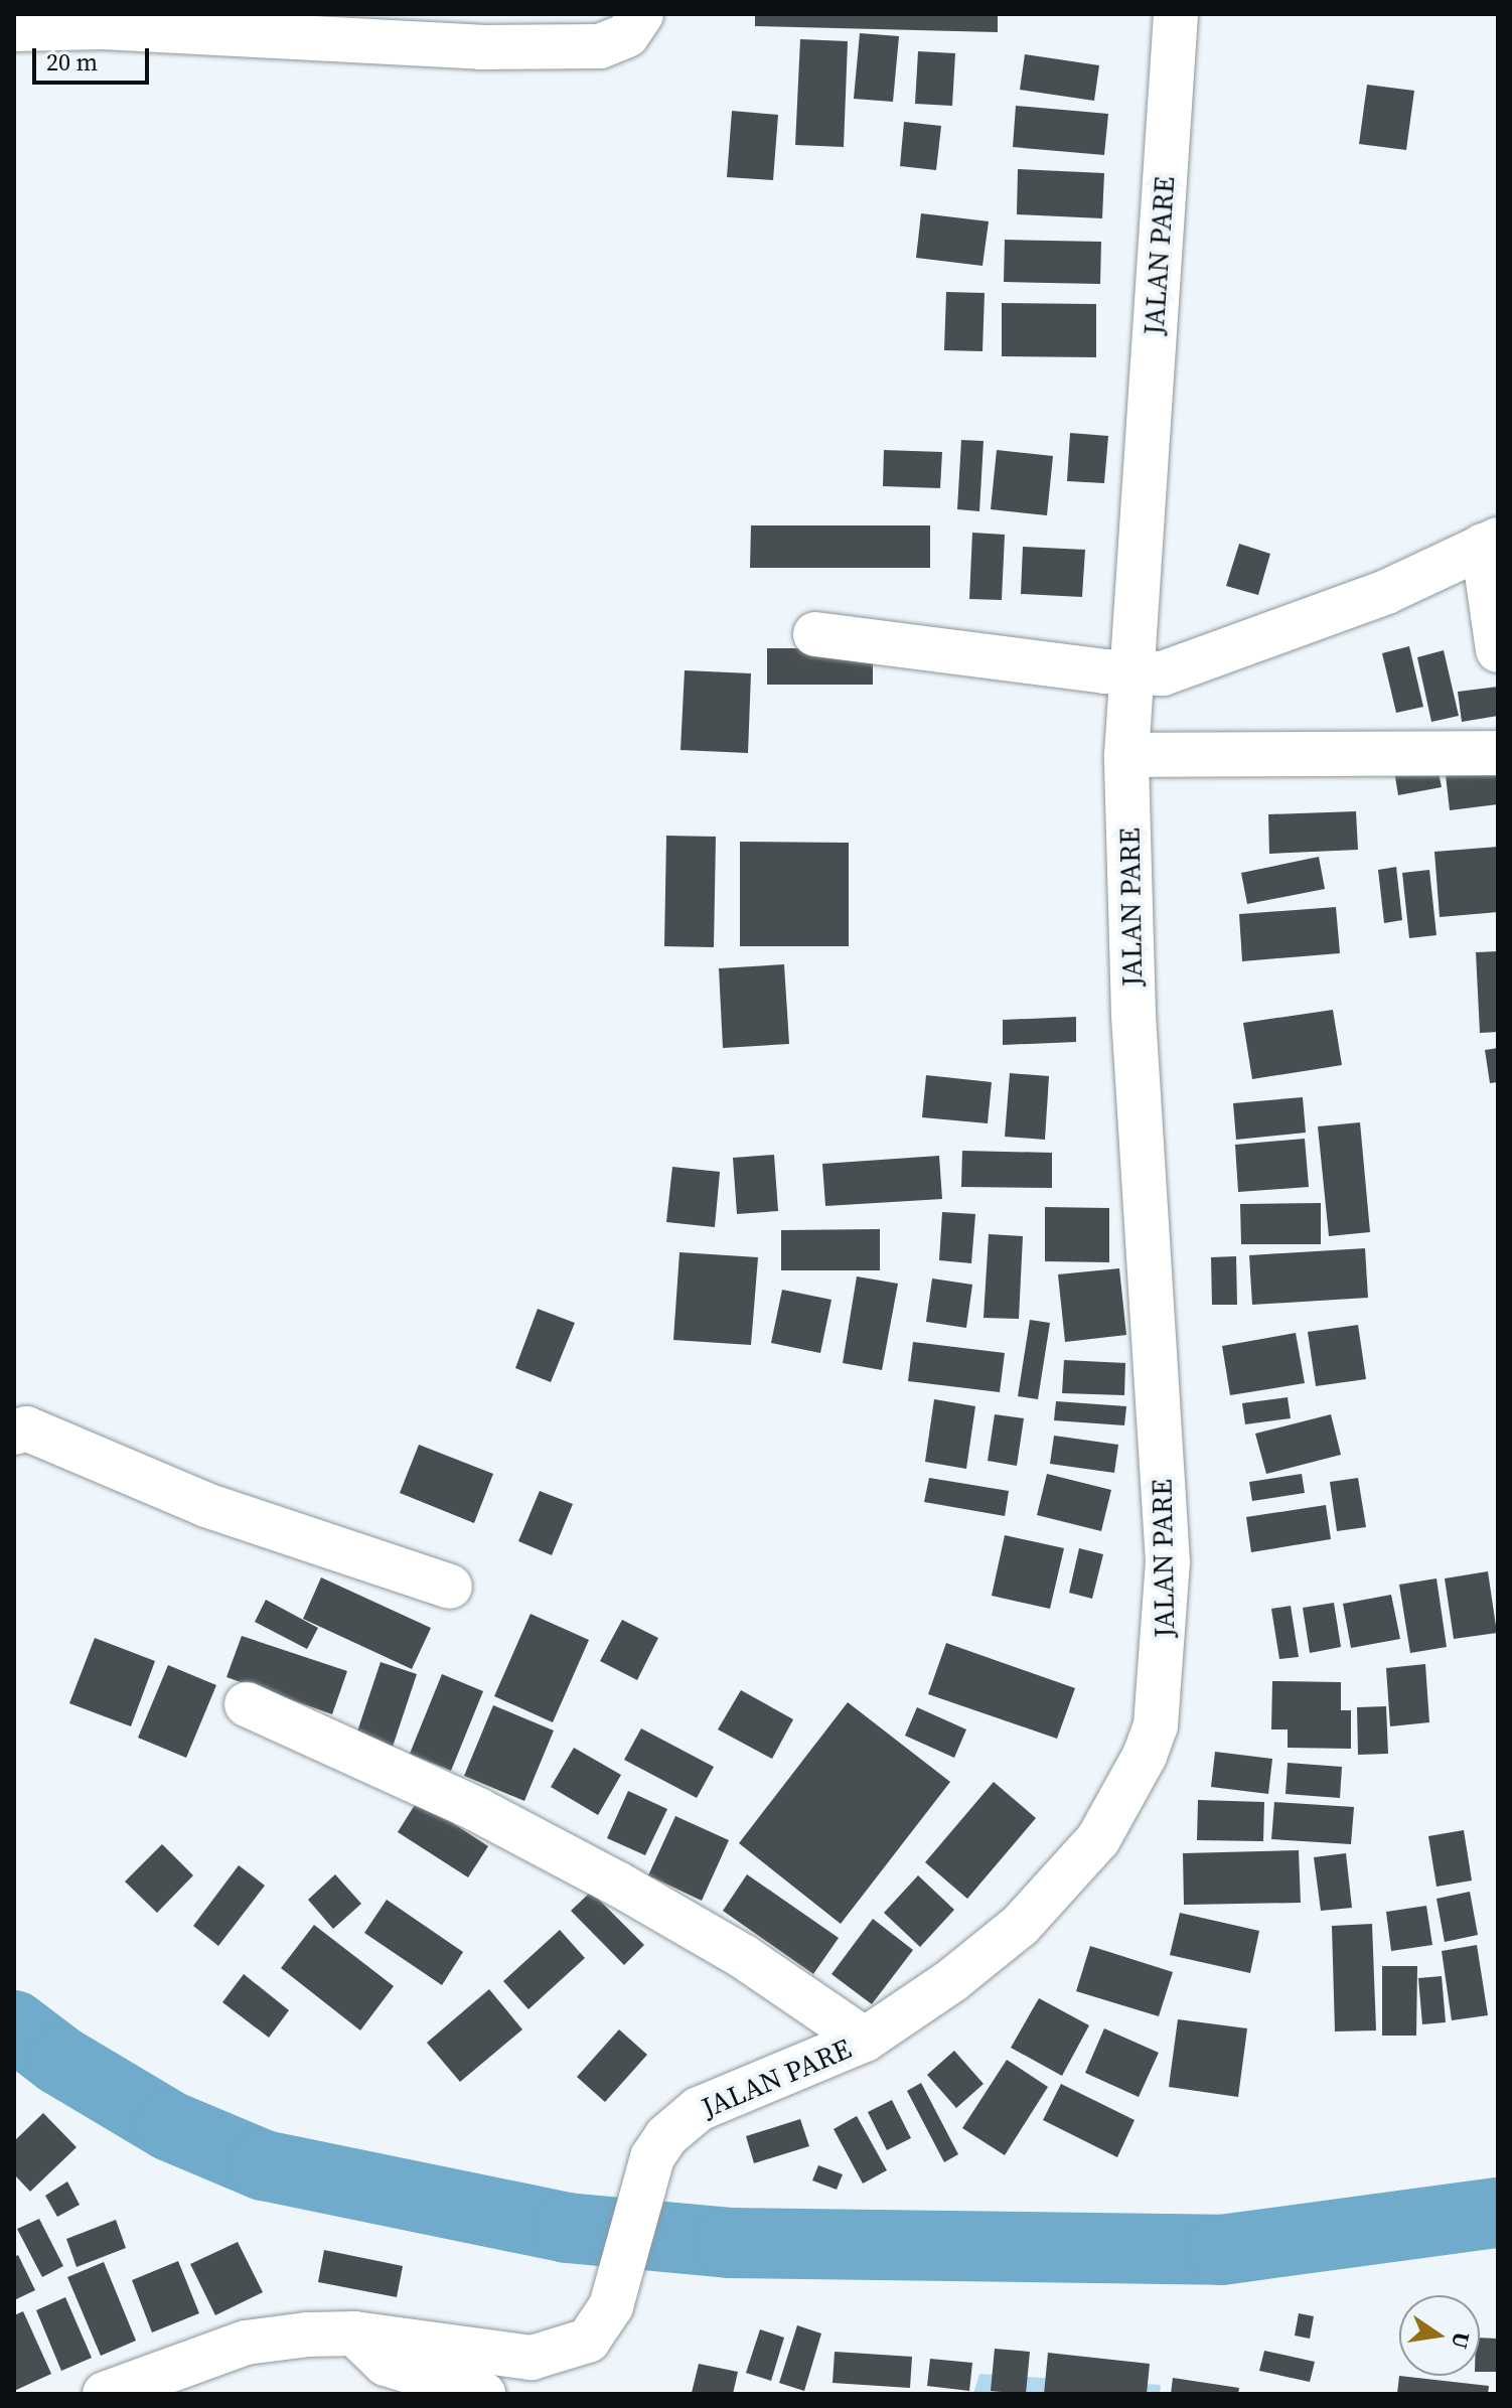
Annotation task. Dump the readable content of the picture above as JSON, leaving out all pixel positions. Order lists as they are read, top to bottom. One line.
{"streets":{"street":["JALAN PARE"]},"scale_bar":"20 m","north":"right"}
